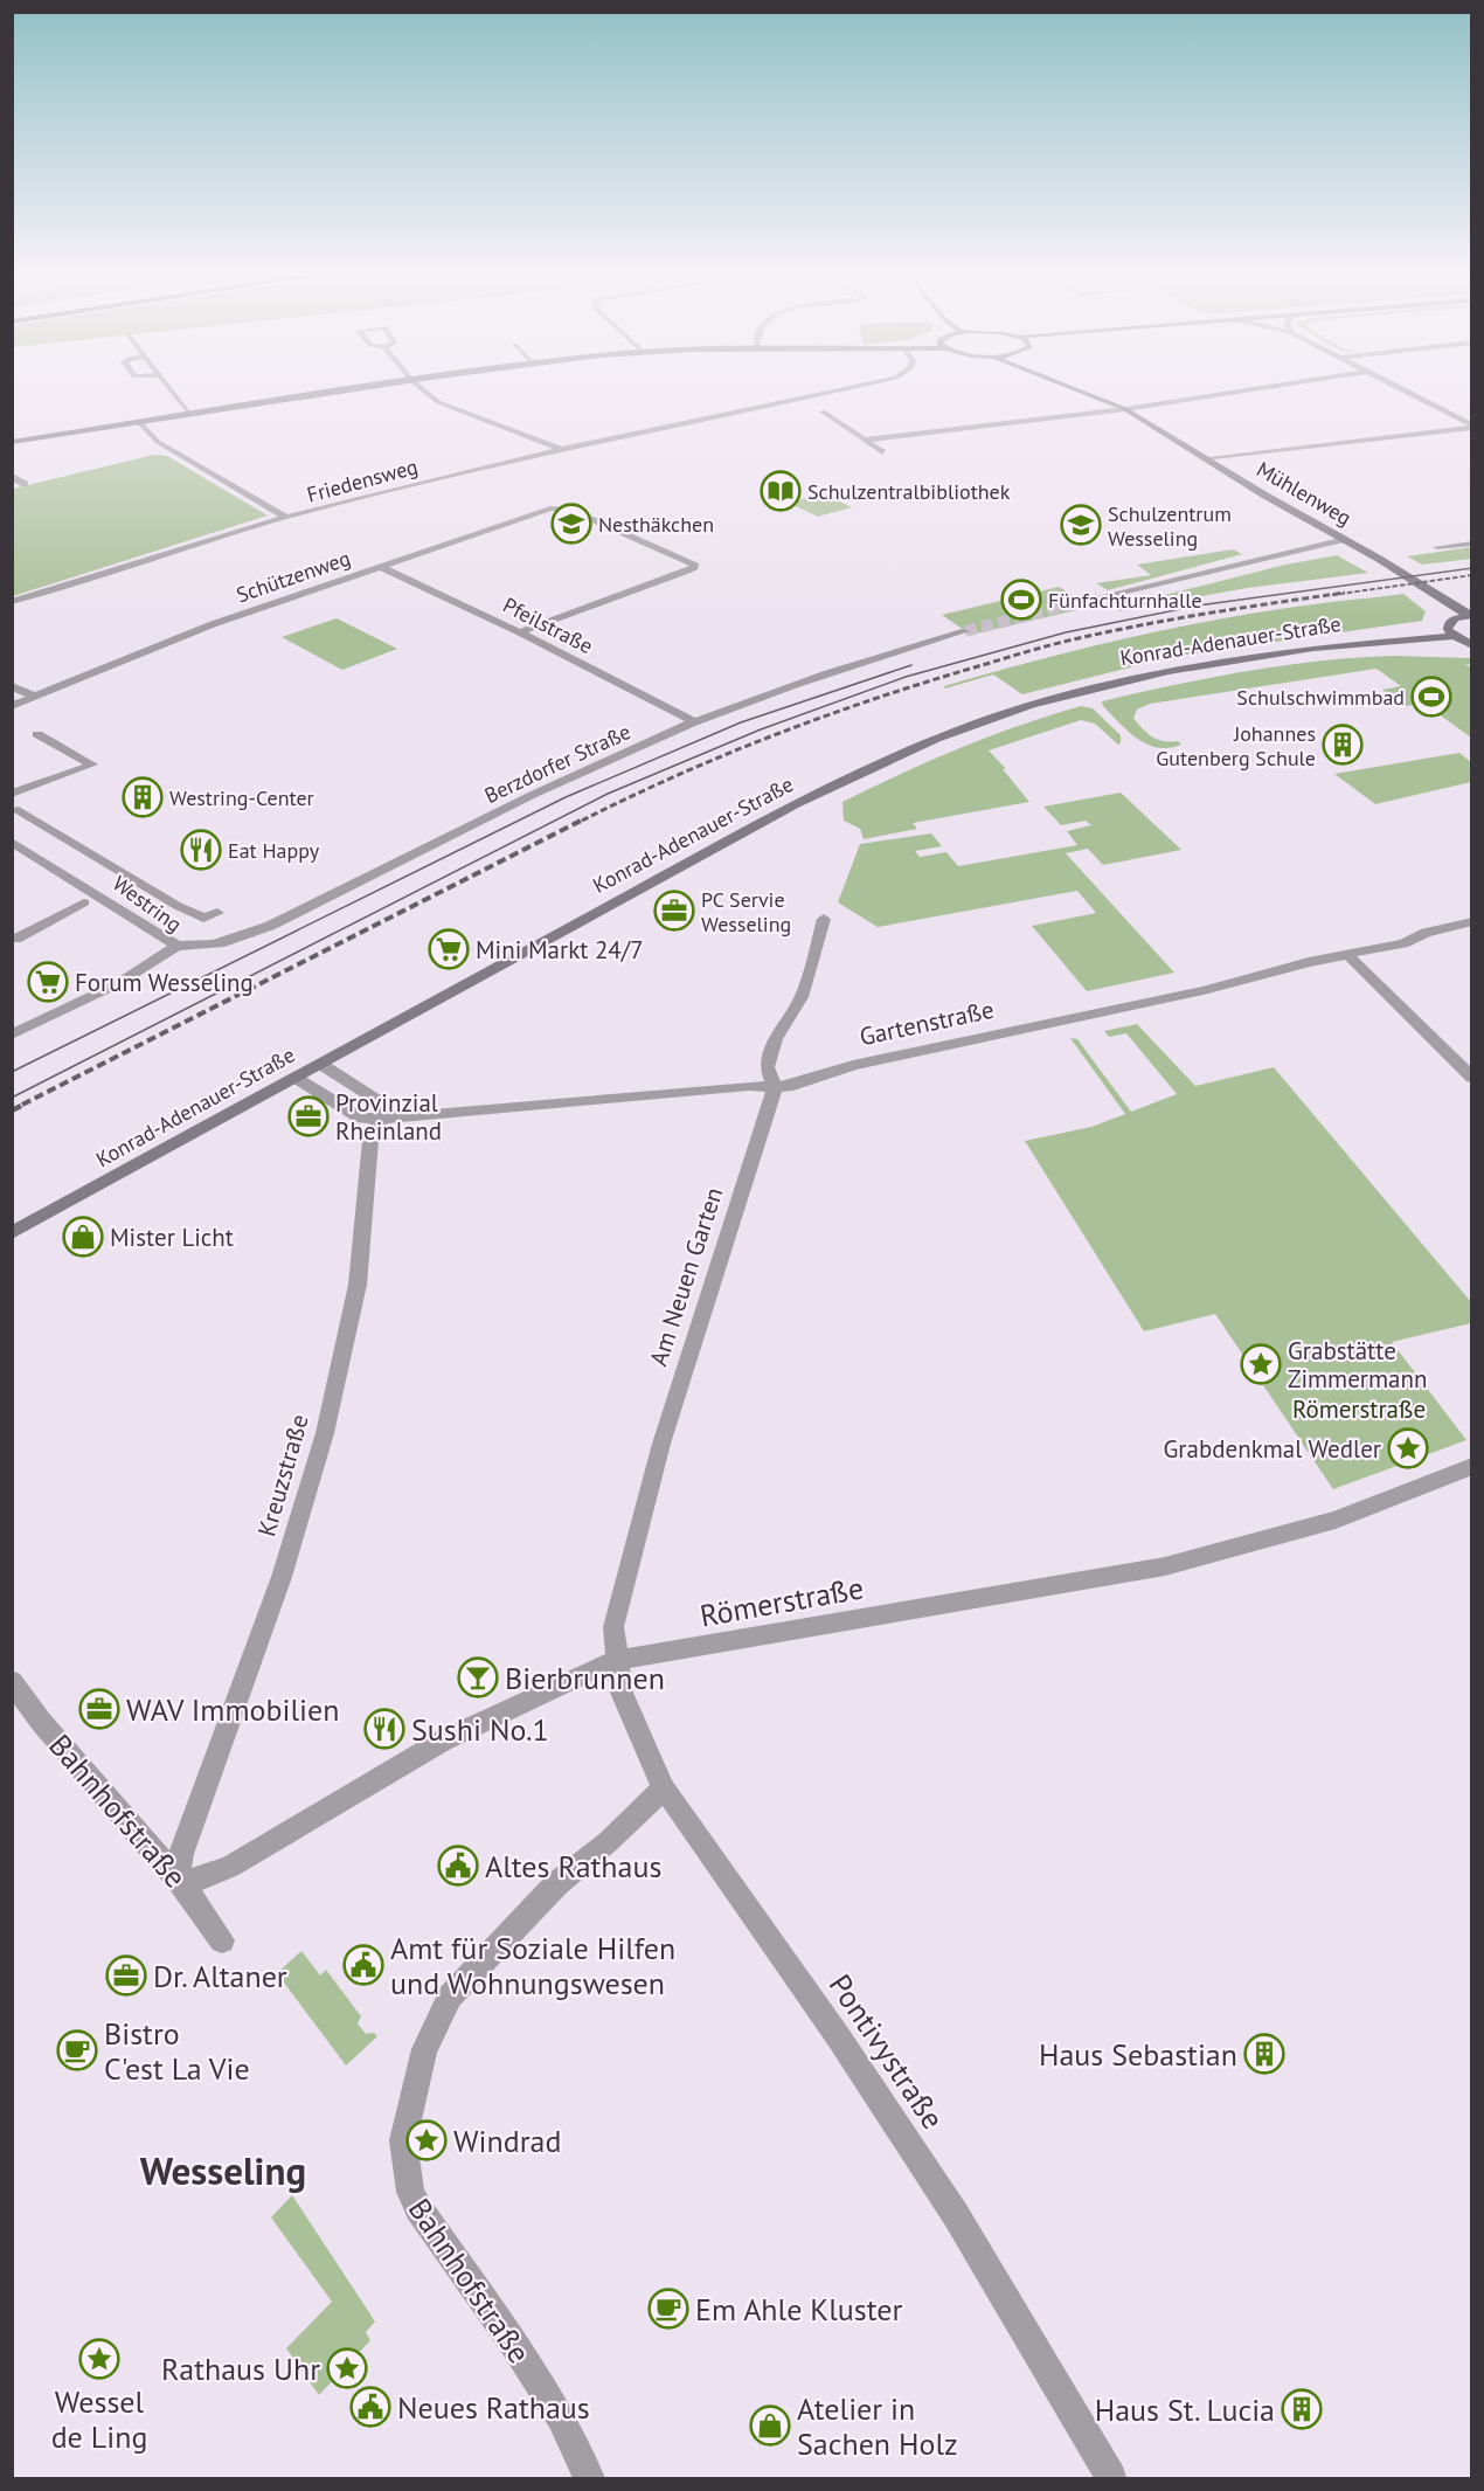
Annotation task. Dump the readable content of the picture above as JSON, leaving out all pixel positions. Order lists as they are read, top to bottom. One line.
{"streets":{"street":["Friedensweg","Mühlenweg","Schützenweg","Pfeilstraße","Konrad-Adenauer-Straße","Berzdorfer Straße","Westring","Gartenstraße","Am Neuen Garten","Kreuzstraße","Römerstraße","Bahnhofstraße","Pontivystraße"]},"crossings":[["Schützenweg","Pfeilstraße"],["Pfeilstraße","Berzdorfer Straße"],["Konrad-Adenauer-Straße","Gartenstraße"],["Berzdorfer Straße","Westring"],["Gartenstraße","Am Neuen Garten"],["Gartenstraße","Kreuzstraße"],["Am Neuen Garten","Römerstraße"],["Am Neuen Garten","Pontivystraße"],["Kreuzstraße","Römerstraße"],["Kreuzstraße","Bahnhofstraße"],["Römerstraße","Bahnhofstraße"],["Römerstraße","Pontivystraße"],["Bahnhofstraße","Pontivystraße"]],"districts":["Wesseling"],"parks":["Römerstraße"],"places":{"library":["Schulzentralbibliothek"],"school or university":["Nesthäkchen","Schulzentrum Wesseling"],"sports":["Fünfachturnhalle","Schulschwimmbad"],"building":["Johannes Gutenberg Schule","Westring-Center","Haus Sebastian","Haus St. Lucia"],"restaurant":["Eat Happy","Sushi No.1"],"office":["PC Servie Wesseling","Provinzial Rheinland","WAV Immobilien","Dr. Altaner"],"supermarket":["Mini Markt 24/7","Forum Wesseling"],"shop":["Mister Licht","Atelier in Sachen Holz"],"place":["Grabstätte Zimmermann","Grabdenkmal Wedler","Windrad","Wessel de Ling","Rathaus Uhr"],"bar":["Bierbrunnen"],"public building":["Altes Rathaus","Amt für Soziale Hilfen und Wohnungswesen","Neues Rathaus"],"cafe":["Bistro C'est La Vie","Em Ahle Kluster"]}}
